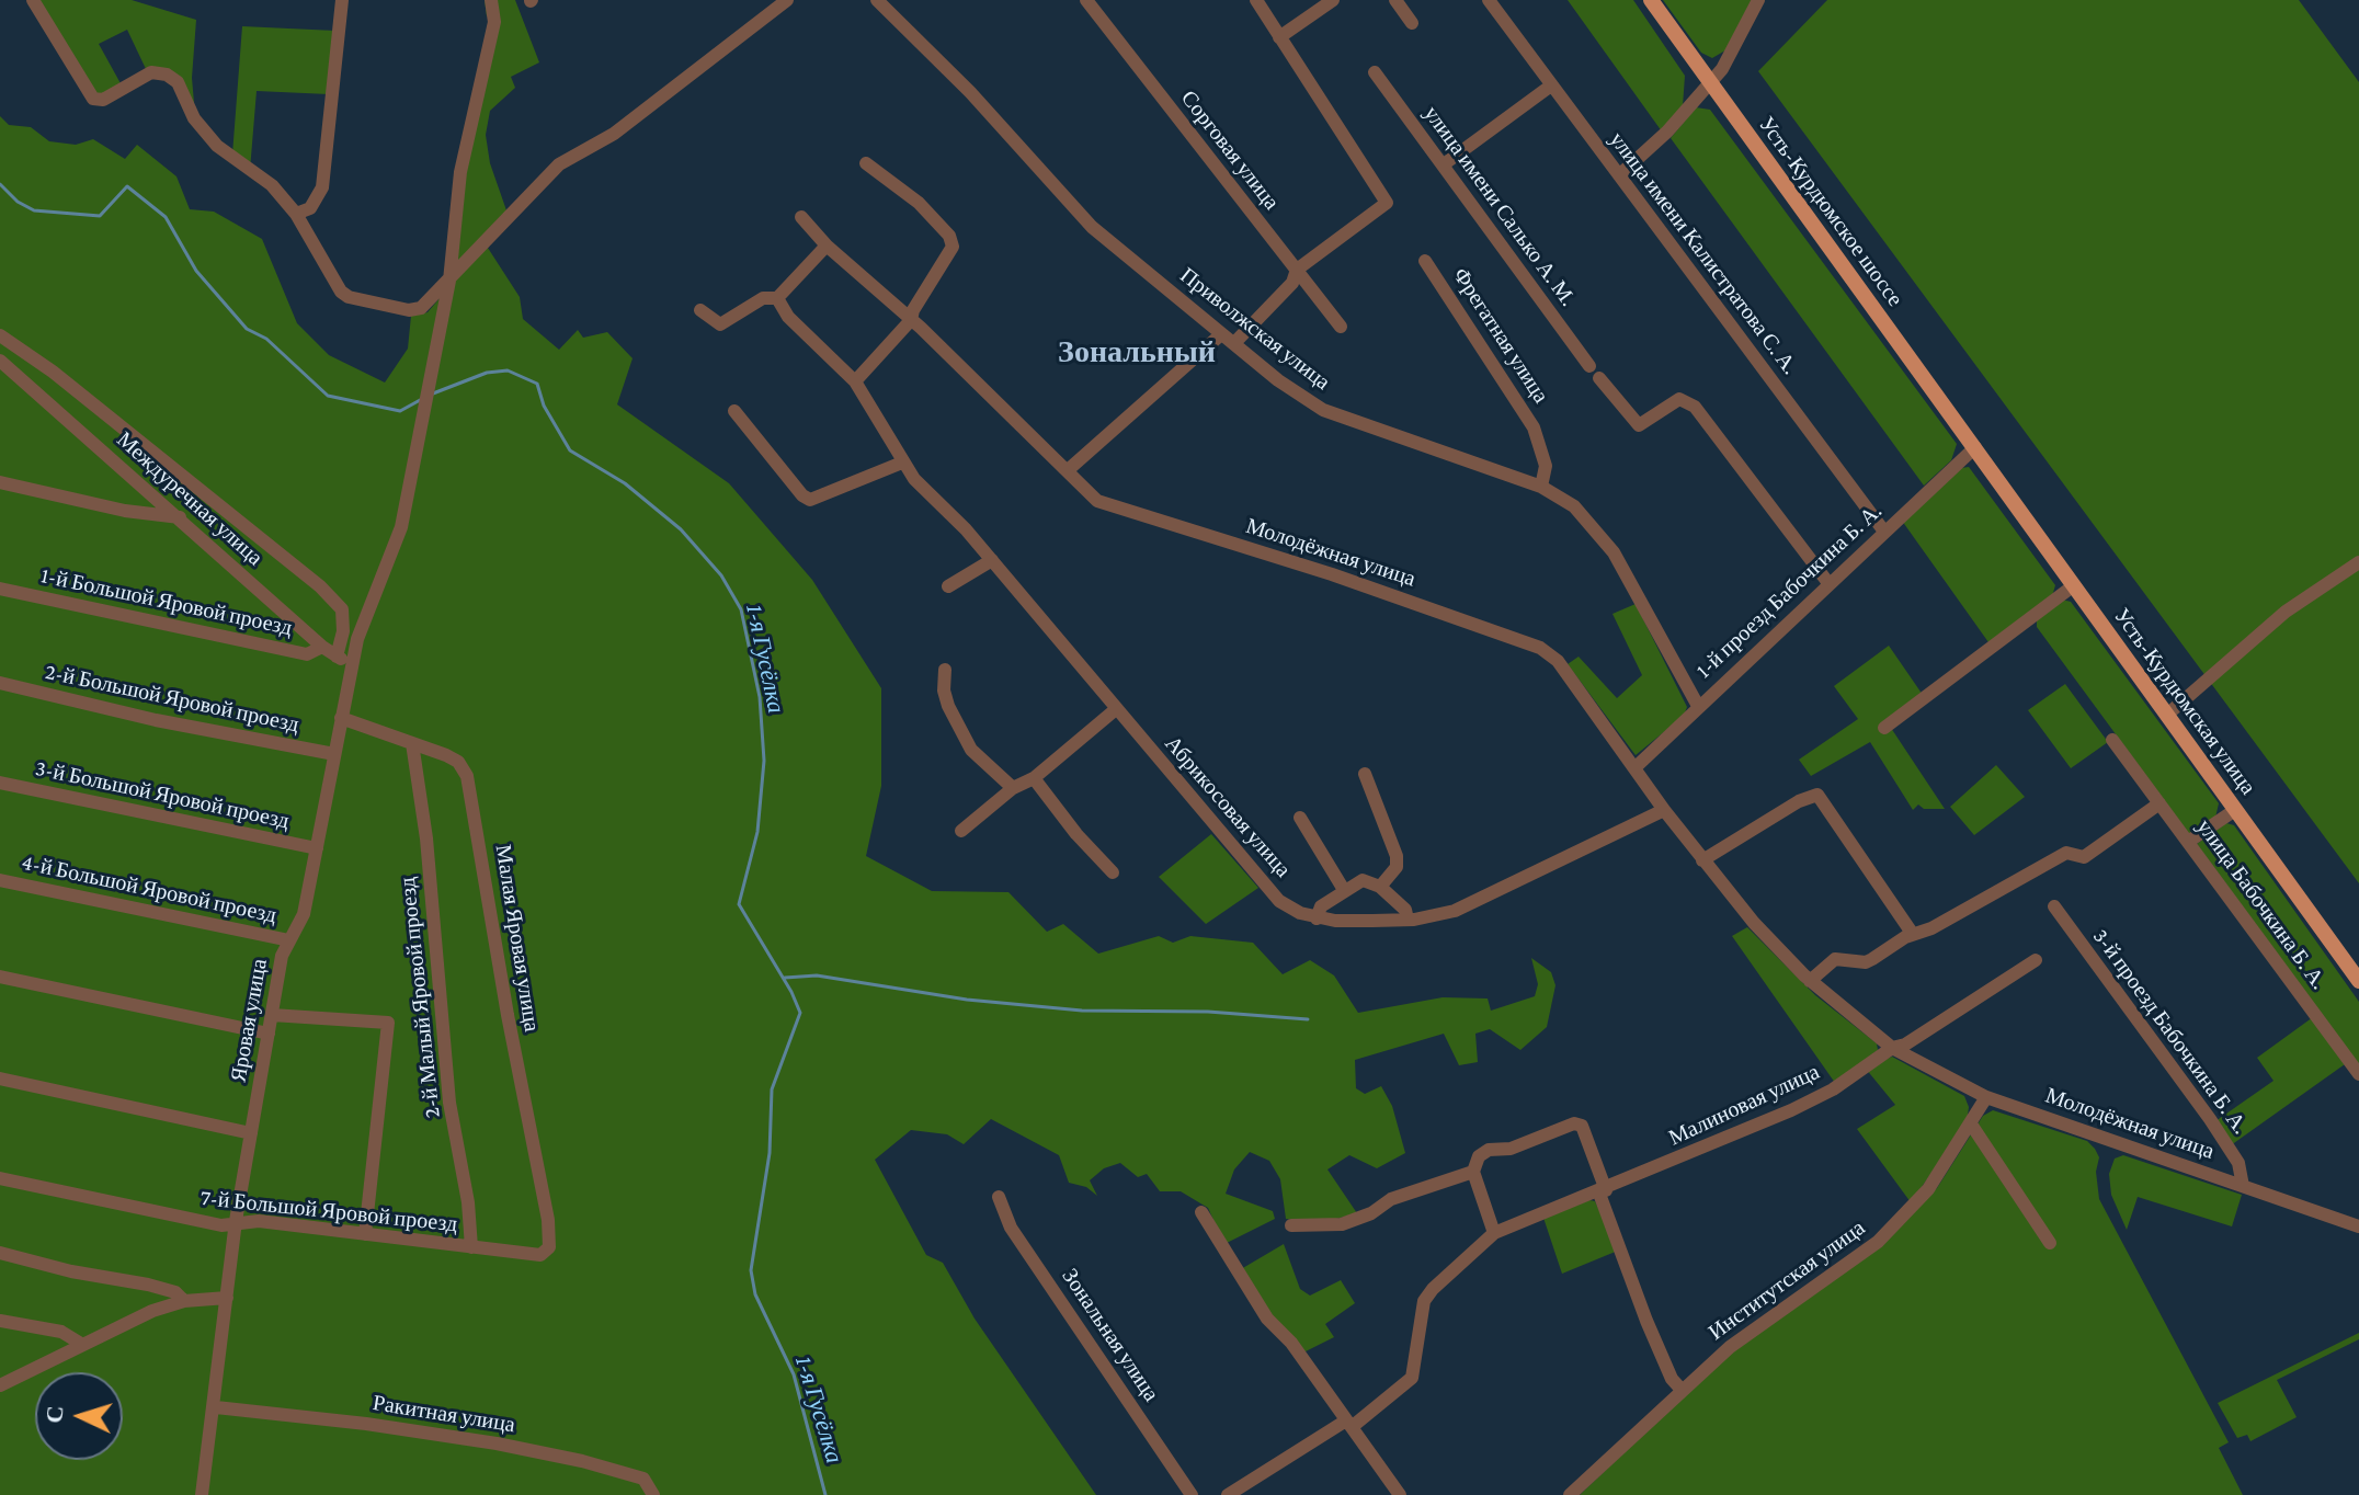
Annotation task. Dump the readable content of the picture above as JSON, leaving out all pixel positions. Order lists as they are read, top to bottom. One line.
{"streets":{"main road":["Усть-Курдюмское шоссе","Усть-Курдюмская улица"],"street":["Сорговая улица","улица имени Салько А. М.","улица имени Калистратова С. А.","Приволжская улица","Фрегатная улица","Междуречная улица","Молодёжная улица","1-й проезд Бабочкина Б. А.","1-й Большой Яровой проезд","2-й Большой Яровой проезд","3-й Большой Яровой проезд","Абрикосовая улица","4-й Большой Яровой проезд","улица Бабочкина Б. А.","Малая Яровая улица","2-й Малый Яровой проезд","Яровая улица","3-й проезд Бабочкина Б. А.","Малиновая улица","7-й Большой Яровой проезд","Институтская улица","Зональная улица","Ракитная улица"]},"crossings":[["Усть-Курдюмское шоссе","1-й проезд Бабочкина Б. А."],["Усть-Курдюмское шоссе","Усть-Курдюмская улица"],["улица имени Калистратова С. А.","1-й проезд Бабочкина Б. А."],["Приволжская улица","Фрегатная улица"],["Приволжская улица","1-й проезд Бабочкина Б. А."],["Междуречная улица","1-й Большой Яровой проезд"],["Междуречная улица","Яровая улица"],["Молодёжная улица","1-й проезд Бабочкина Б. А."],["Молодёжная улица","Абрикосовая улица"],["Молодёжная улица","3-й проезд Бабочкина Б. А."],["Молодёжная улица","Малиновая улица"],["Молодёжная улица","Институтская улица"],["1-й проезд Бабочкина Б. А.","Усть-Курдюмская улица"],["2-й Большой Яровой проезд","Яровая улица"],["3-й Большой Яровой проезд","Яровая улица"],["4-й Большой Яровой проезд","Яровая улица"],["Малая Яровая улица","2-й Малый Яровой проезд"],["Малая Яровая улица","Яровая улица"],["Малая Яровая улица","7-й Большой Яровой проезд"],["2-й Малый Яровой проезд","7-й Большой Яровой проезд"],["Яровая улица","7-й Большой Яровой проезд"],["Яровая улица","Ракитная улица"]],"districts":["Зональный"],"water":["1-я Гусёлка"],"north":"left"}
